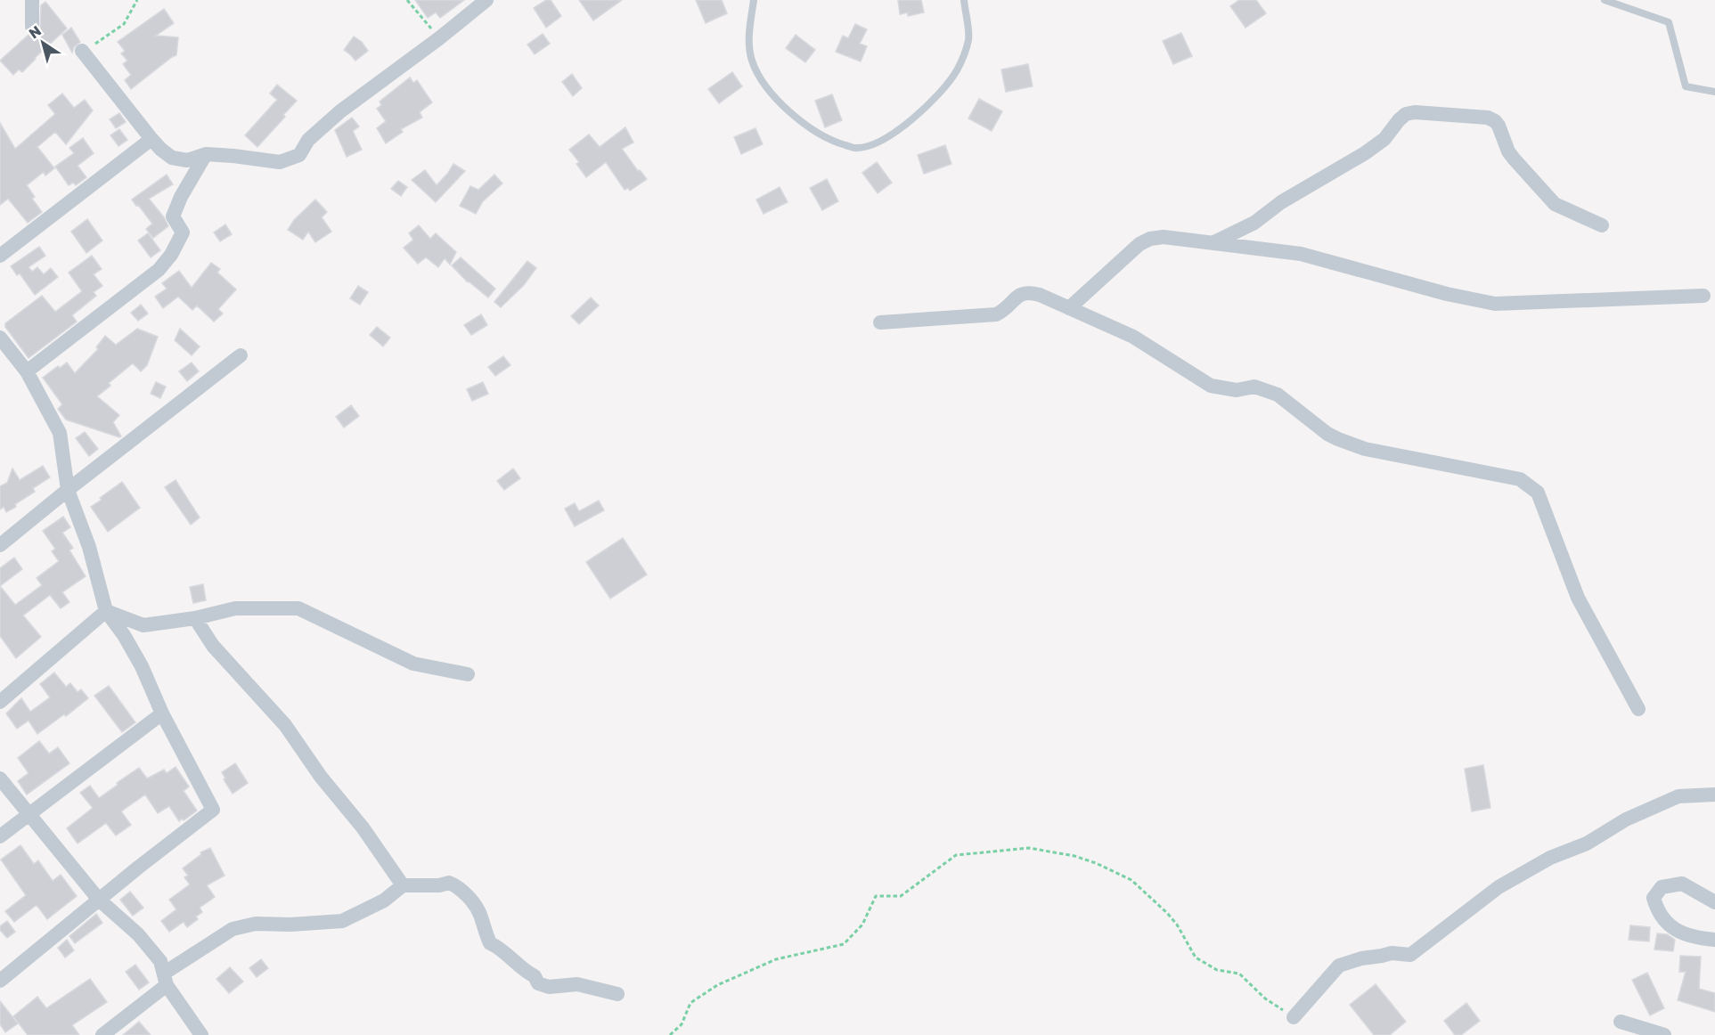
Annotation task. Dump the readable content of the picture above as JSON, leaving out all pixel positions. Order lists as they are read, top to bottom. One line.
{"north":"top left"}
